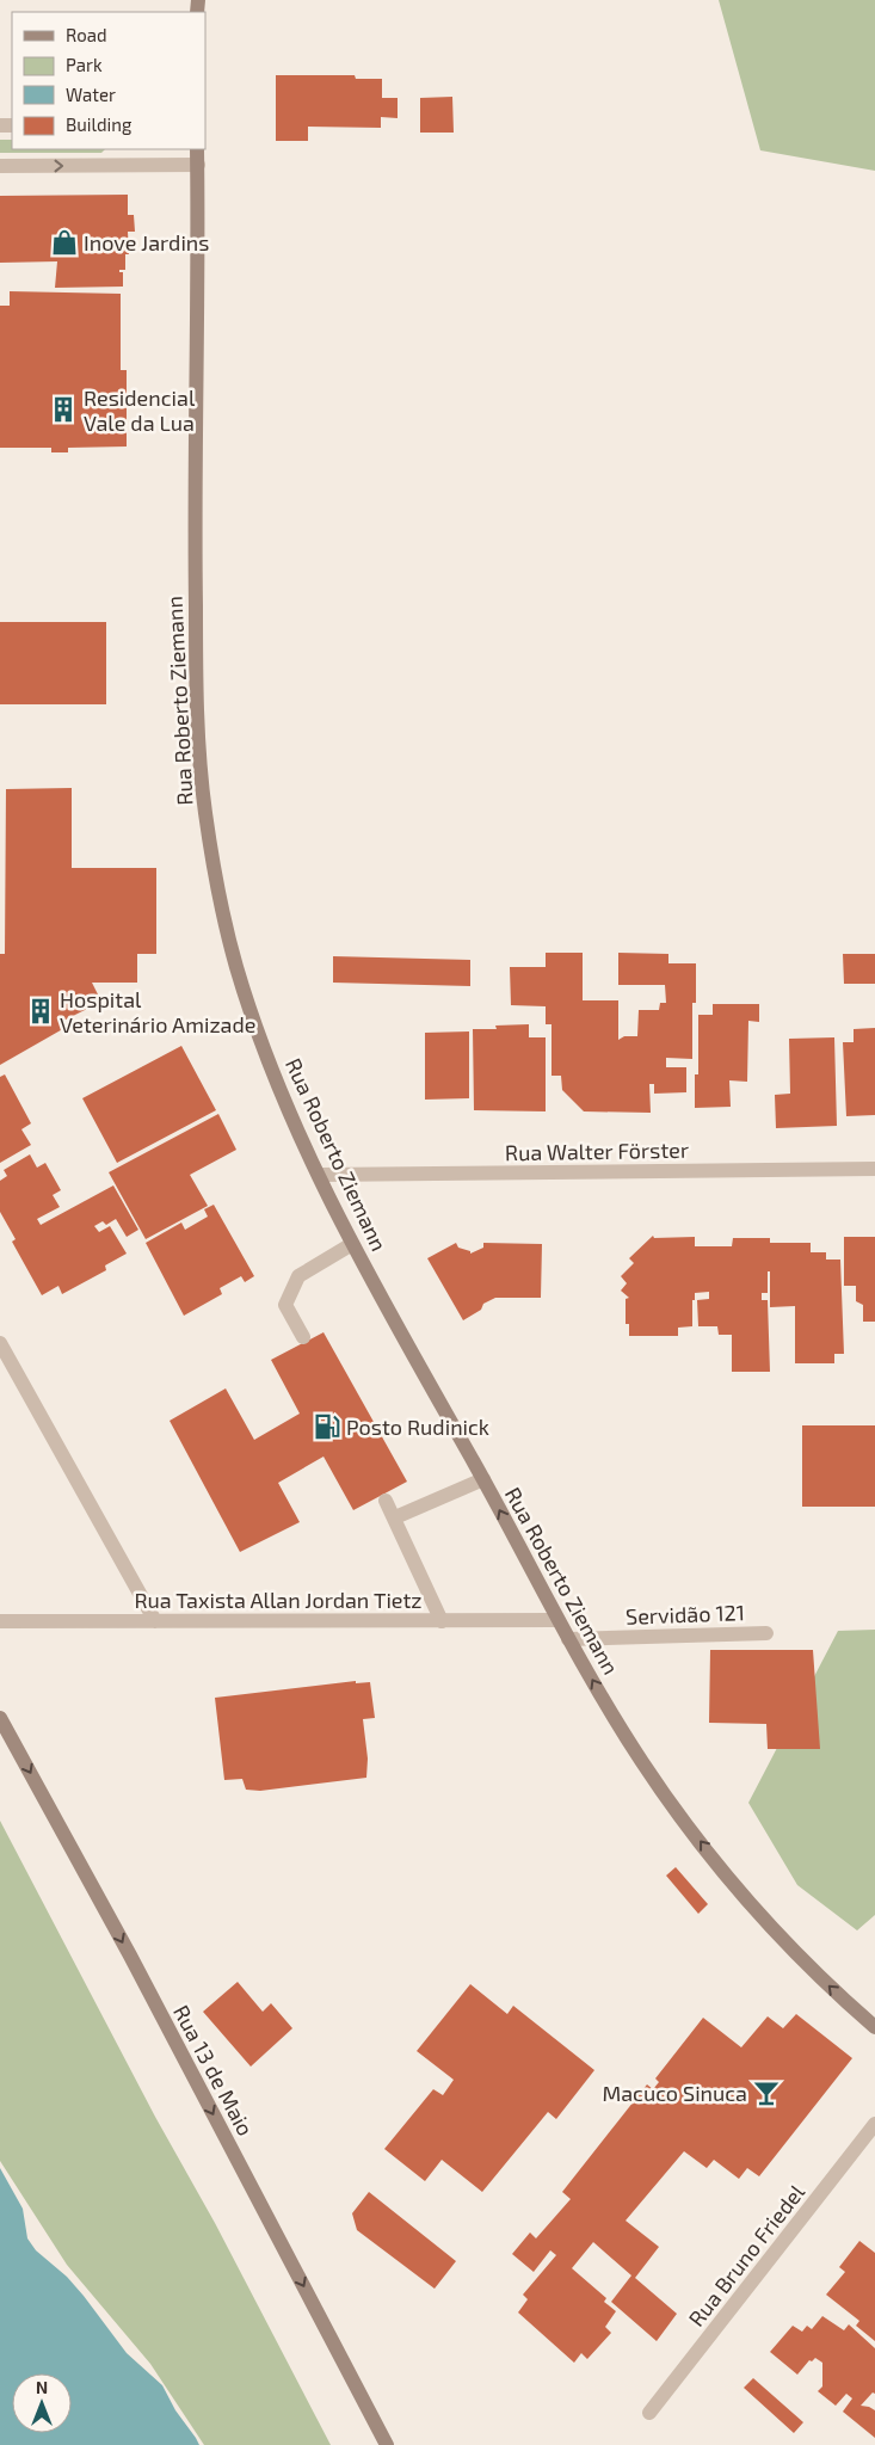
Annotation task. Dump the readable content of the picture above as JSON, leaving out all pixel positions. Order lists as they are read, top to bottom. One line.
{"streets":{"main road":["Rua Roberto Ziemann","Rua 13 de Maio"],"street":["Rua Walter Förster","Rua Taxista Allan Jordan Tietz","Servidão 121","Rua Bruno Friedel"]},"crossings":[["Rua Roberto Ziemann","Rua Walter Förster"],["Rua Roberto Ziemann","Rua Taxista Allan Jordan Tietz"],["Rua Roberto Ziemann","Servidão 121"]],"one_way":["Rua 13 de Maio"],"places":{"shop":["Inove Jardins"],"building":["Residencial Vale da Lua","Hospital Veterinário Amizade"],"fuel station":["Posto Rudinick"],"bar":["Macuco Sinuca"]},"legend":["Road","Park","Water","Building"],"north":"top"}
